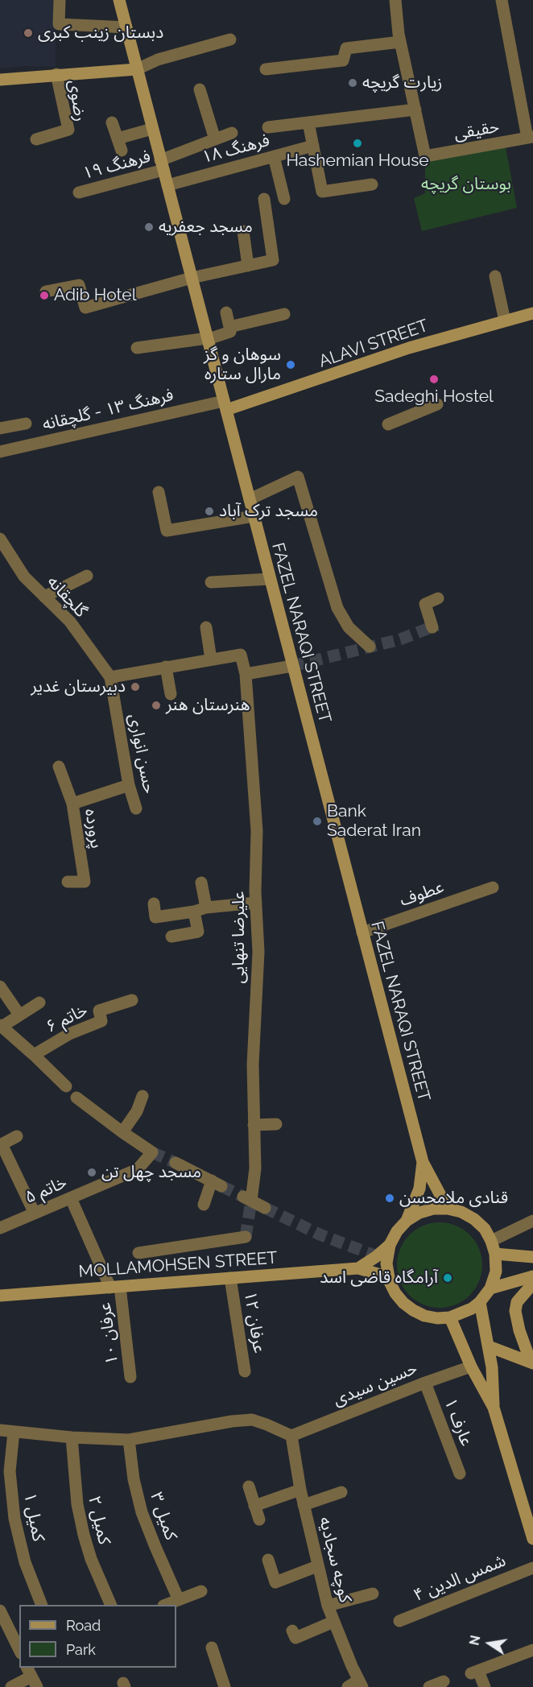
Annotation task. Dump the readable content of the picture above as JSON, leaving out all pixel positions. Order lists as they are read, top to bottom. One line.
{"streets":{"main road":["ALAVI STREET","FAZEL NARAQI STREET","MOLLAMOHSEN STREET"],"street":["رضوی","حقیقی","فرهنگ ۱۸","فرهنگ ۱۹","فرهنگ ۱۳ - گلچقانه","گلچقانه","حسن انواری","پرورده","عطوف","علیرضا تنهایی","خاتم ۶","خاتم ۵","عرفان ۱۲","عرفان ۱۰","حسین سیدی","عارف ۱","کمیل ۳","کمیل ۱","کمیل ۲","کوچه سجادیه","شمس الدین ۴"]},"crossings":[["فرهنگ ۱۸","FAZEL NARAQI STREET"],["فرهنگ ۱۹","FAZEL NARAQI STREET"],["ALAVI STREET","فرهنگ ۱۳ - گلچقانه"],["ALAVI STREET","FAZEL NARAQI STREET"],["فرهنگ ۱۳ - گلچقانه","FAZEL NARAQI STREET"],["گلچقانه","حسن انواری"],["FAZEL NARAQI STREET","عطوف"],["خاتم ۵","عرفان ۱۰"],["MOLLAMOHSEN STREET","عرفان ۱۲"],["MOLLAMOHSEN STREET","عرفان ۱۰"],["حسین سیدی","عارف ۱"],["حسین سیدی","کوچه سجادیه"]],"parks":["بوستان گریچه"],"places":["دبستان زینب کبری","زیارت گریچه","Hashemian House","مسجد جعفریه","Adib Hotel","سوهان و گز مارال ستاره","Sadeghi Hostel","مسجد ترک آباد","دبیرستان غدیر","هنرستان هنر","Bank Saderat Iran","مسجد چهل تن","قنادی ملامحسن","آرامگاه قاضی اسد"],"legend":["Road","Park"],"north":"left"}
